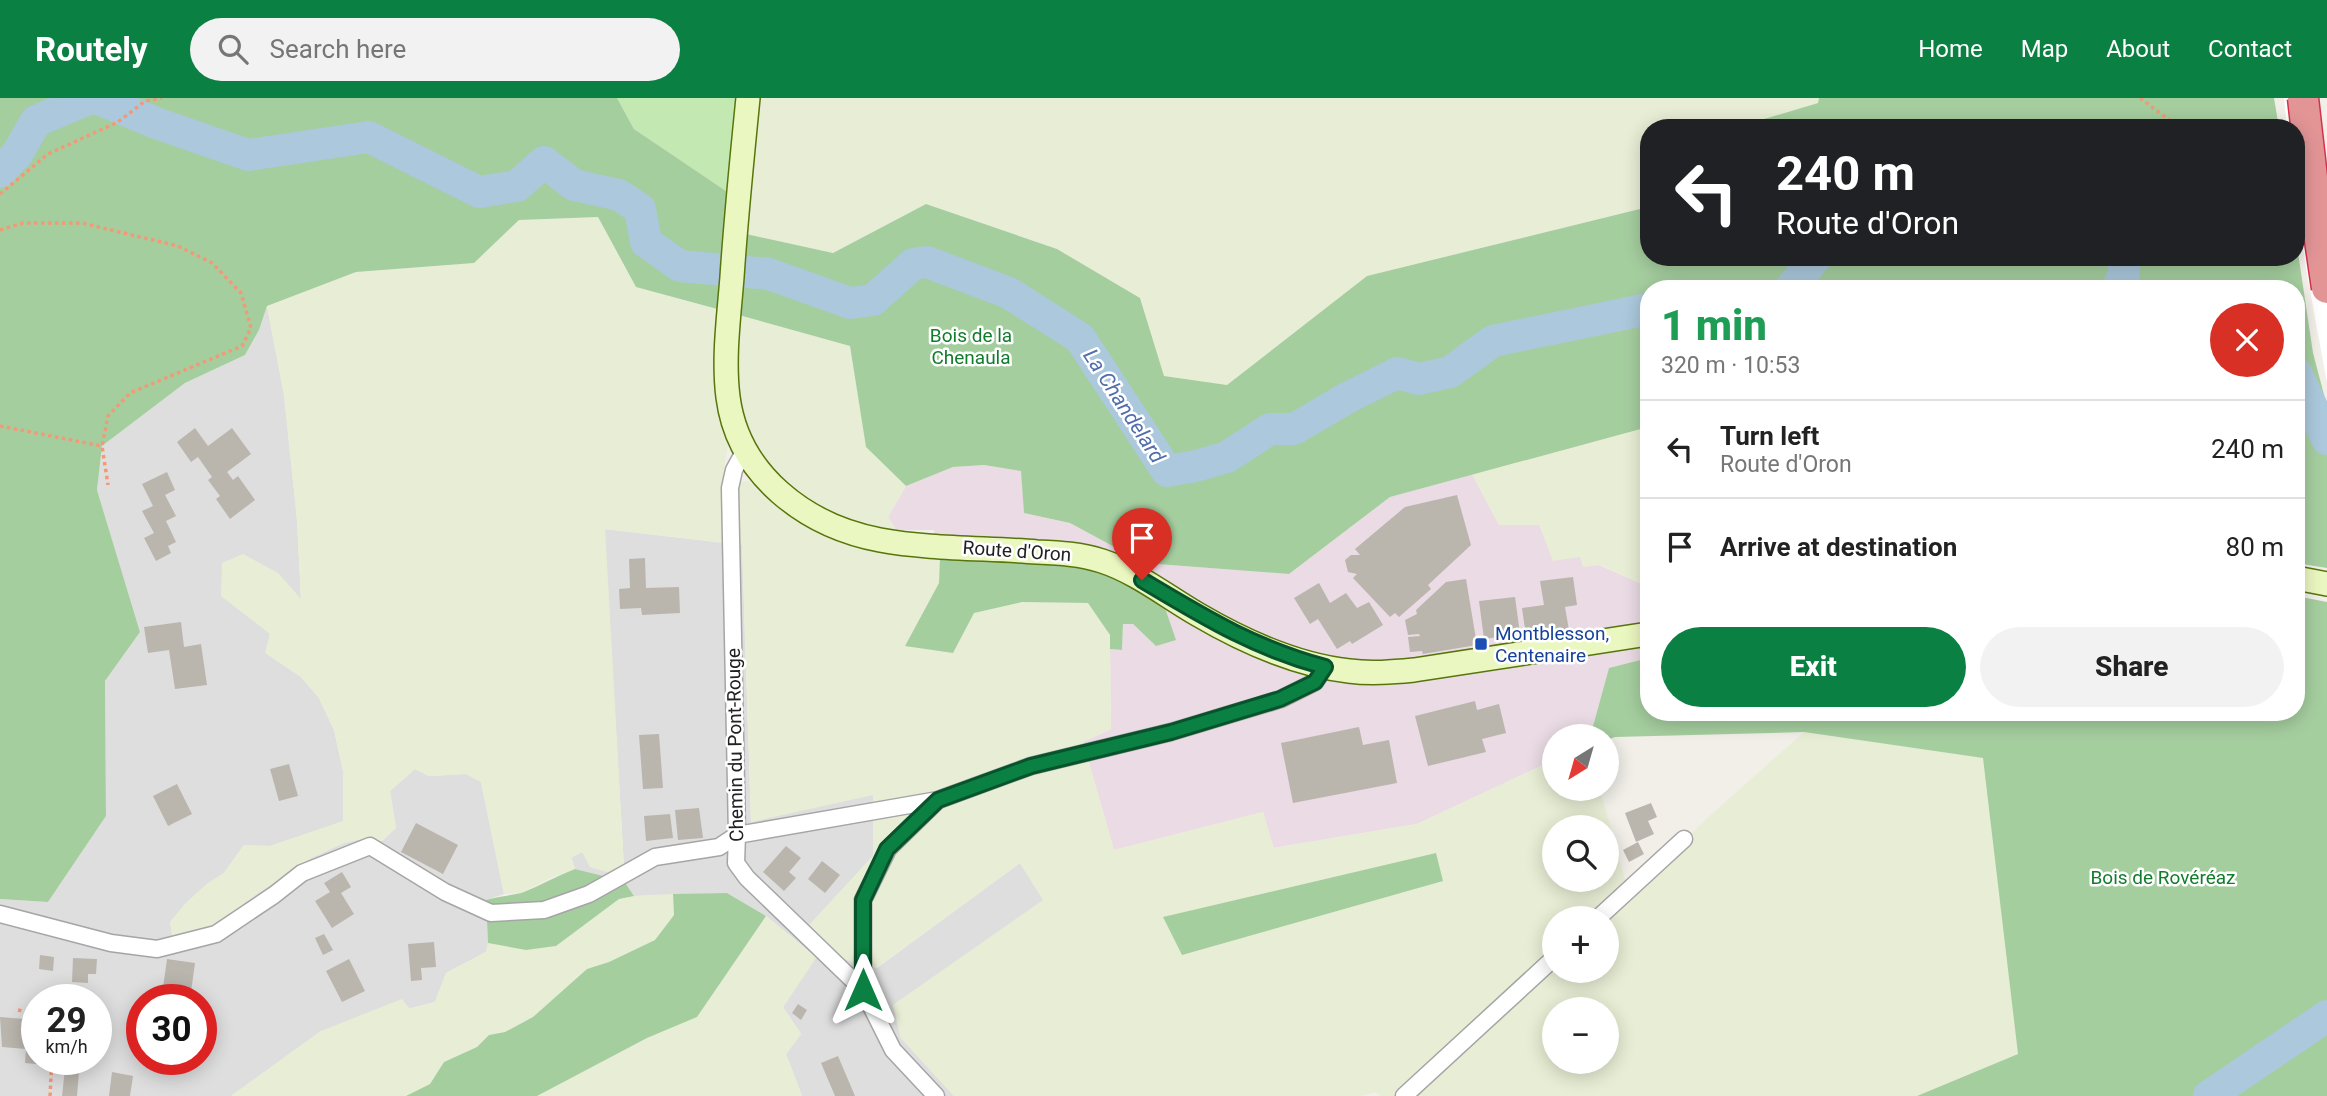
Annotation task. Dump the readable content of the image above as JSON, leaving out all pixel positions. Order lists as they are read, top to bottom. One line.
{"streets":{"main road":["Route d'Oron"],"street":["Chemin du Pont-Rouge"]},"crossings":[["Route d'Oron","Chemin du Pont-Rouge"]],"water":["La Chandelard"],"parks":["Bois de la Chenaula","Bois de Rovéréaz"],"places":{"transit":["Montblesson, Centenaire"]},"north":"bottom left","page":{"header":"Routely","search":"Search here","nav":["Home","Map","About","Contact"],"turn":["240 m","Route d'Oron"],"heading":["1 min","320 m · 10:53"],"list":[{"name":"Turn left","note":"Route d'Oron","value":"240 m"},{"name":"Arrive at destination","value":"80 m"}],"buttons":["Exit","Share"],"map_buttons":["+","−"],"speed":"29 km/h","limit":"30"}}
